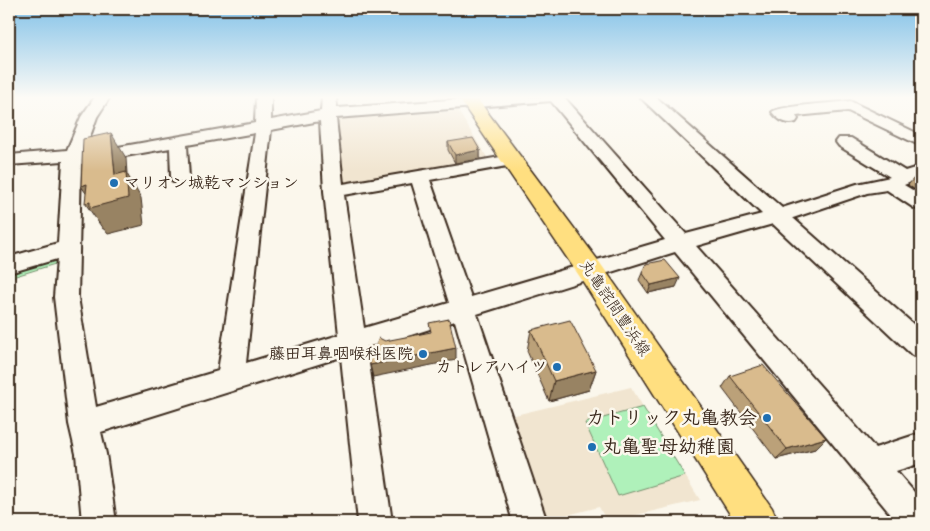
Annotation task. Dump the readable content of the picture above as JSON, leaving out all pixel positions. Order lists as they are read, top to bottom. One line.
{"streets":{"main road":["丸亀詫間豊浜線"]},"places":["マリオン城乾マンション","藤田耳鼻咽喉科医院","カトレアハイツ","カトリック丸亀教会","丸亀聖母幼稚園"]}
